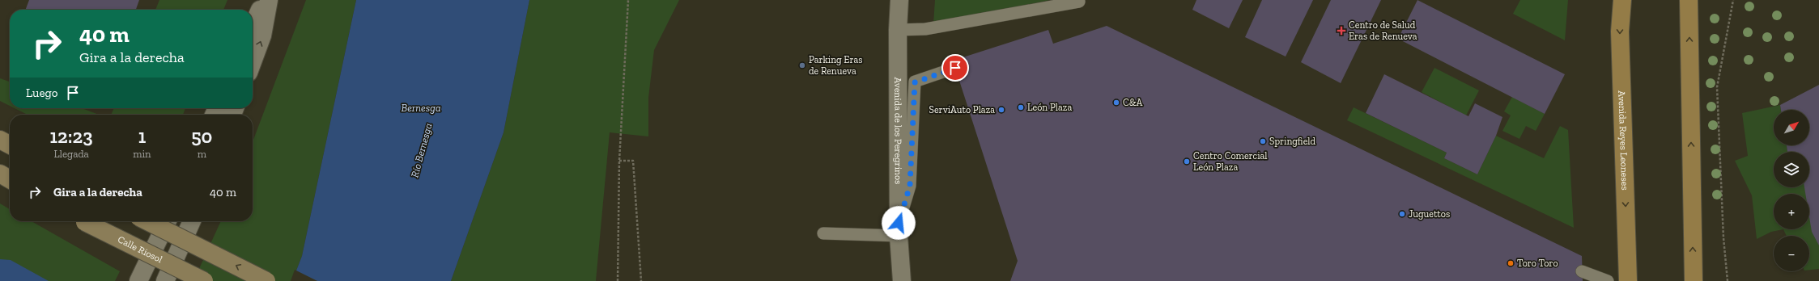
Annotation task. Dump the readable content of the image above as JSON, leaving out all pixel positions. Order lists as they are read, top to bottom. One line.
{"streets":{"main road":["Avenida Reyes Leoneses","Calle Riosol"],"street":["Avenida de los Peregrinos"]},"water":["Bernesga","Río Bernesga"],"places":{"health":["Centro de Salud Eras de Renueva"],"other":["Parking Eras de Renueva","C&A","León Plaza","ServiAuto Plaza","Springfield","Centro Comercial León Plaza","Juguettos","Toro Toro"]},"north":"top right","page":{"turn":["40 m","Gira a la derecha"],"then":"Luego","map_buttons":["+","−"],"eta":["12:23","Llegada","1","min","50","m"],"list":[{"name":"Gira a la derecha","value":"40 m"}]}}
